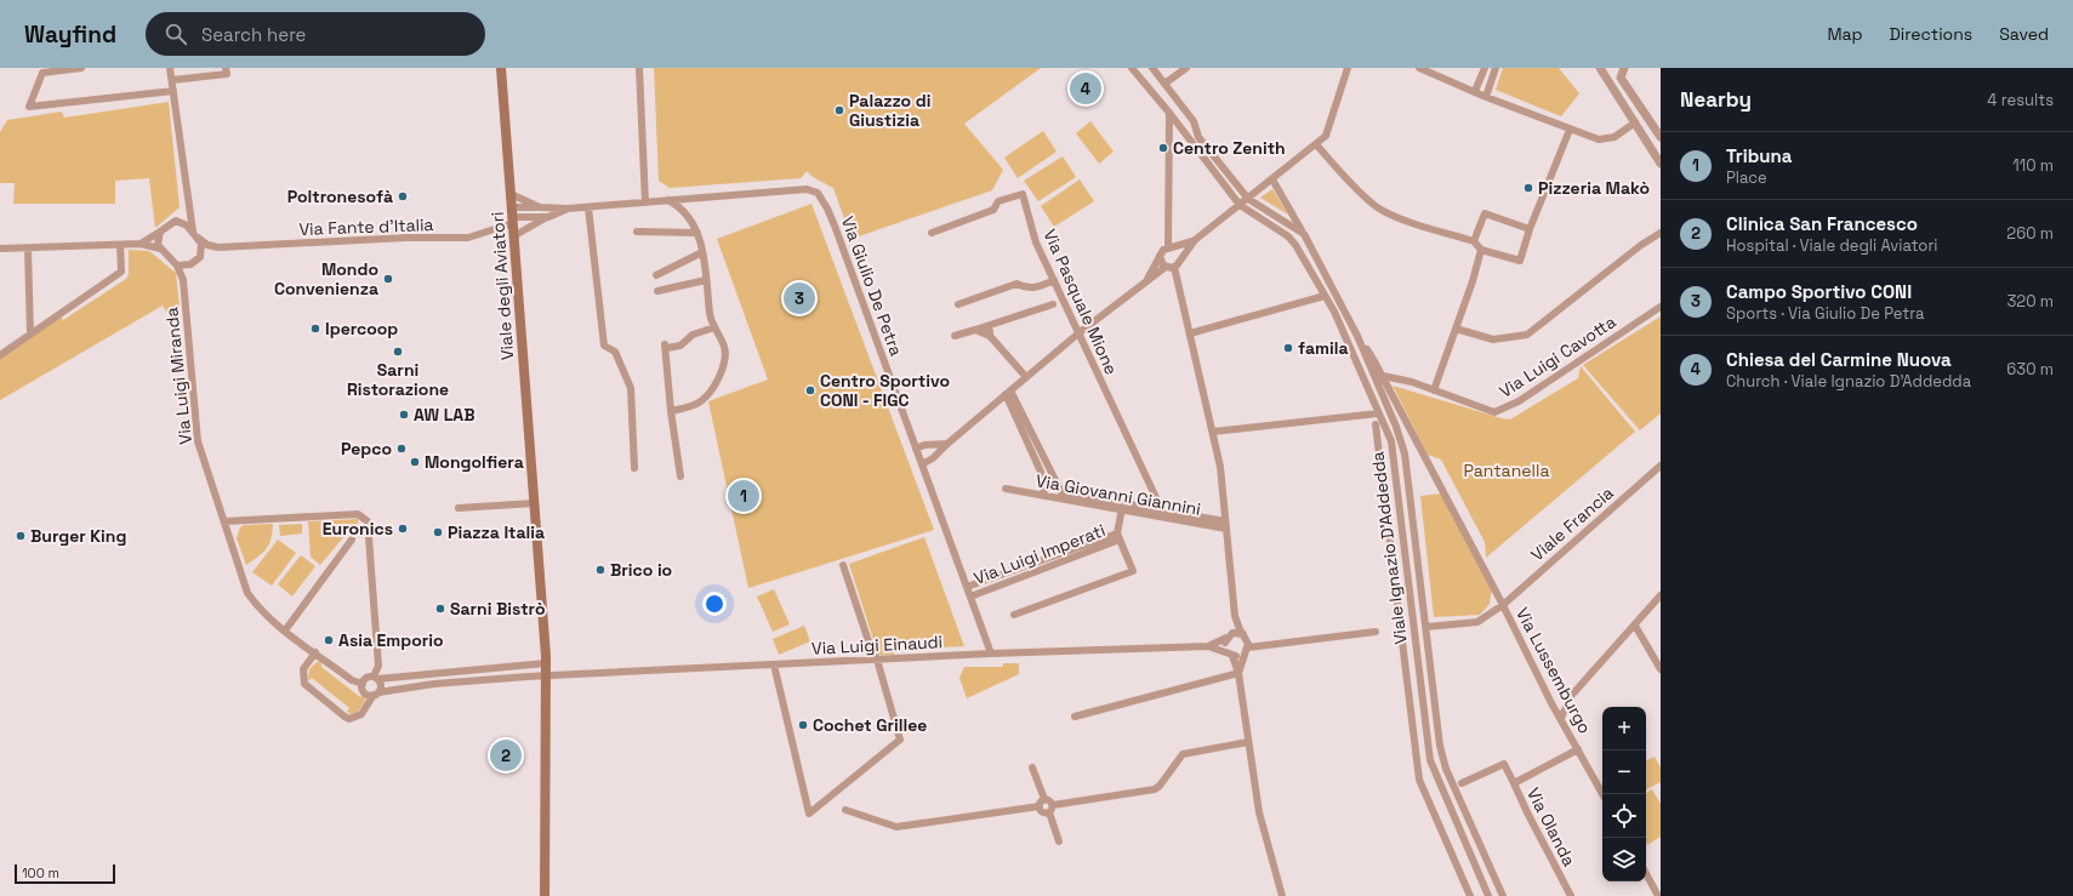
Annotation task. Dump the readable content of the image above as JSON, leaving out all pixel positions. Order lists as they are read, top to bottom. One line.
{"streets":{"main road":["Viale degli Aviatori"],"street":["Via Fante d'Italia","Via Giulio De Petra","Via Pasquale Mione","Via Luigi Cavotta","Via Luigi Miranda","Via Giovanni Giannini","Viale Francia","Viale Ignazio D'Addedda","Via Luigi Imperati","Via Luigi Einaudi","Via Lussemburgo","Via Olanda"]},"crossings":[["Via Fante d'Italia","Viale degli Aviatori"],["Via Fante d'Italia","Via Luigi Miranda"],["Viale degli Aviatori","Via Luigi Einaudi"],["Via Giulio De Petra","Via Luigi Imperati"],["Via Giulio De Petra","Via Luigi Einaudi"],["Via Pasquale Mione","Via Giovanni Giannini"],["Via Luigi Cavotta","Via Lussemburgo"],["Viale Francia","Viale Ignazio D'Addedda"],["Viale Francia","Via Lussemburgo"],["Viale Ignazio D'Addedda","Via Lussemburgo"],["Via Lussemburgo","Via Olanda"]],"parks":["Pantanella"],"places":["Palazzo di Giustizia","Centro Zenith","Pizzeria Makò","Poltronesofà","Mondo Convenienza","Ipercoop","famila","Sarni Ristorazione","Centro Sportivo CONI - FIGC","AW LAB","Pepco","Mongolfiera","Euronics","Piazza Italia","Burger King","Brico io","Sarni Bistrò","Asia Emporio","Cochet Grillee"],"scale_bar":"100 m","page":{"header":"Wayfind","search":"Search here","nav":["Map","Directions","Saved"],"heading":["Nearby","4 results"],"pins":["4","3","1","2"],"list":[{"mark":"1","name":"Tribuna","note":"Place","value":"110 m"},{"mark":"2","name":"Clinica San Francesco","note":"Hospital · Viale degli Aviatori","value":"260 m"},{"mark":"3","name":"Campo Sportivo CONI","note":"Sports · Via Giulio De Petra","value":"320 m"},{"mark":"4","name":"Chiesa del Carmine Nuova","note":"Church · Viale Ignazio D'Addedda","value":"630 m"}],"map_buttons":["+","−"],"scale":"100 m"}}
